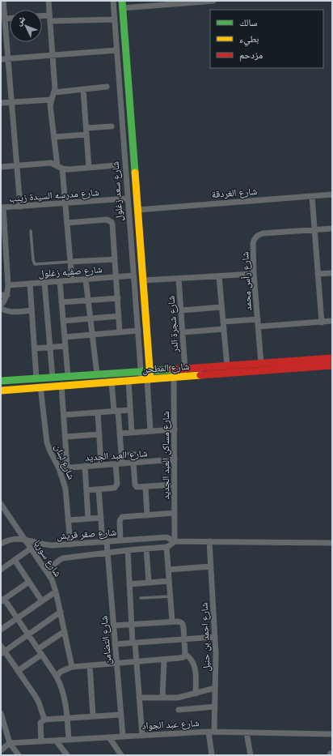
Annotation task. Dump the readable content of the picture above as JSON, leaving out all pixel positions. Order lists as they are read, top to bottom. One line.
{"streets":{"street":["شارع سعد زغلول","شارع الغردقة","شارع مدرسه السيدة زينب","شارع صفيه زغلول","شارع رأس محمد","شارع شجرة الدر","شارع المطحن","شارع العبد الجديد","شارع مساكن العبد الجديد","شارع لبنان","شارع صقر قريش","شارع سوريا","شارع احمد بن حنبل","شارع التضامن","شارع عبد الجواد"]},"crossings":[["شارع سعد زغلول","شارع الغردقة"],["شارع سعد زغلول","شارع مدرسه السيدة زينب"],["شارع سعد زغلول","شارع صفيه زغلول"],["شارع سعد زغلول","شارع المطحن"],["شارع رأس محمد","شارع المطحن"],["شارع شجرة الدر","شارع المطحن"],["شارع المطحن","شارع مساكن العبد الجديد"],["شارع المطحن","شارع لبنان"],["شارع العبد الجديد","شارع مساكن العبد الجديد"],["شارع العبد الجديد","شارع لبنان"],["شارع مساكن العبد الجديد","شارع صقر قريش"],["شارع لبنان","شارع صقر قريش"],["شارع صقر قريش","شارع سوريا"],["شارع صقر قريش","شارع احمد بن حنبل"],["شارع صقر قريش","شارع التضامن"],["شارع احمد بن حنبل","شارع عبد الجواد"],["شارع التضامن","شارع عبد الجواد"]],"legend":["سالك","بطيء","مزدحم"],"north":"top left"}
